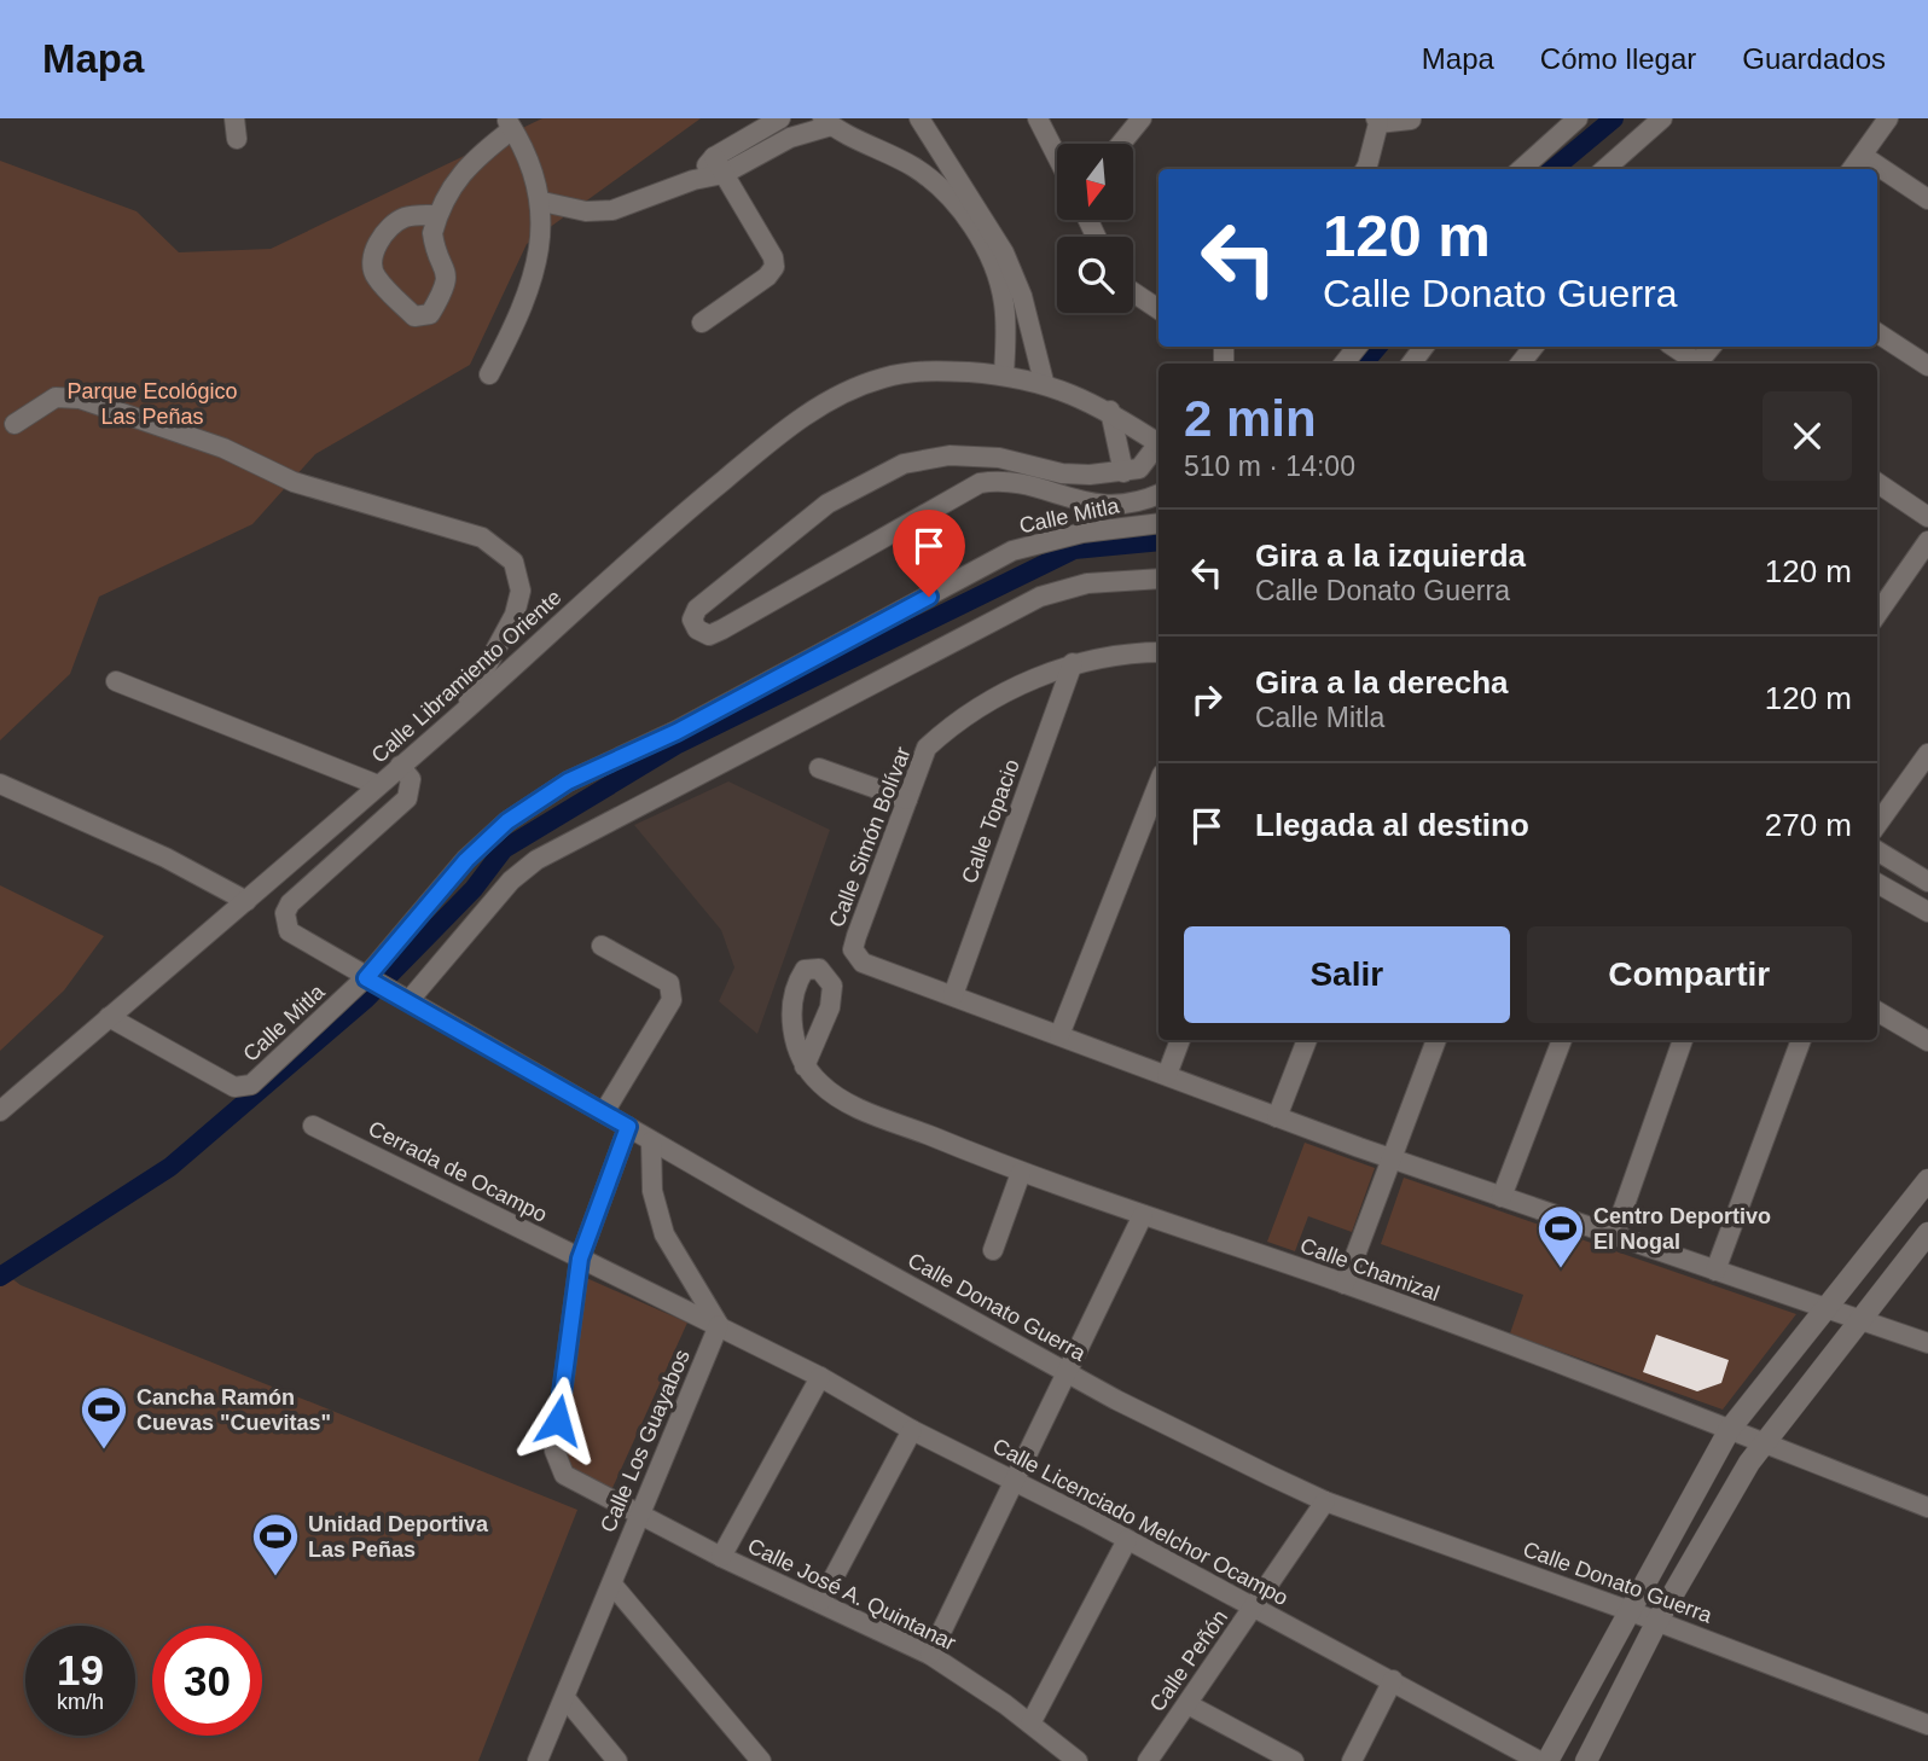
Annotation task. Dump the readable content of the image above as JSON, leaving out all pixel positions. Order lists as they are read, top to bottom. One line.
{"streets":{"street":["Calle Mitla","Calle Libramiento Oriente","Calle Topacio","Calle Simón Bolívar","Cerrada de Ocampo","Calle Chamizal","Calle Donato Guerra","Calle Los Guayabos","Calle Licenciado Melchor Ocampo","Calle José A. Quintanar","Calle Peñón"]},"crossings":[["Calle Mitla","Calle Libramiento Oriente"],["Calle Mitla","Calle Donato Guerra"],["Calle Libramiento Oriente","Calle Donato Guerra"],["Calle Topacio","Calle Simón Bolívar"],["Cerrada de Ocampo","Calle Los Guayabos"],["Cerrada de Ocampo","Calle Licenciado Melchor Ocampo"],["Cerrada de Ocampo","Calle José A. Quintanar"],["Calle Donato Guerra","Calle José A. Quintanar"],["Calle Donato Guerra","Calle Peñón"],["Calle Los Guayabos","Calle Licenciado Melchor Ocampo"],["Calle Los Guayabos","Calle José A. Quintanar"],["Calle Licenciado Melchor Ocampo","Calle Peñón"]],"parks":["Parque Ecológico Las Peñas"],"places":{"sports":["Centro Deportivo El Nogal","Cancha Ramón Cuevas \"Cuevitas\"","Unidad Deportiva Las Peñas"]},"north":"bottom","page":{"header":"Mapa","nav":["Mapa","Cómo llegar","Guardados"],"turn":["120 m","Calle Donato Guerra"],"heading":["2 min","510 m · 14:00"],"list":[{"name":"Gira a la izquierda","note":"Calle Donato Guerra","value":"120 m"},{"name":"Gira a la derecha","note":"Calle Mitla","value":"120 m"},{"name":"Llegada al destino","value":"270 m"}],"buttons":["Salir","Compartir"],"speed":"19 km/h","limit":"30"}}
